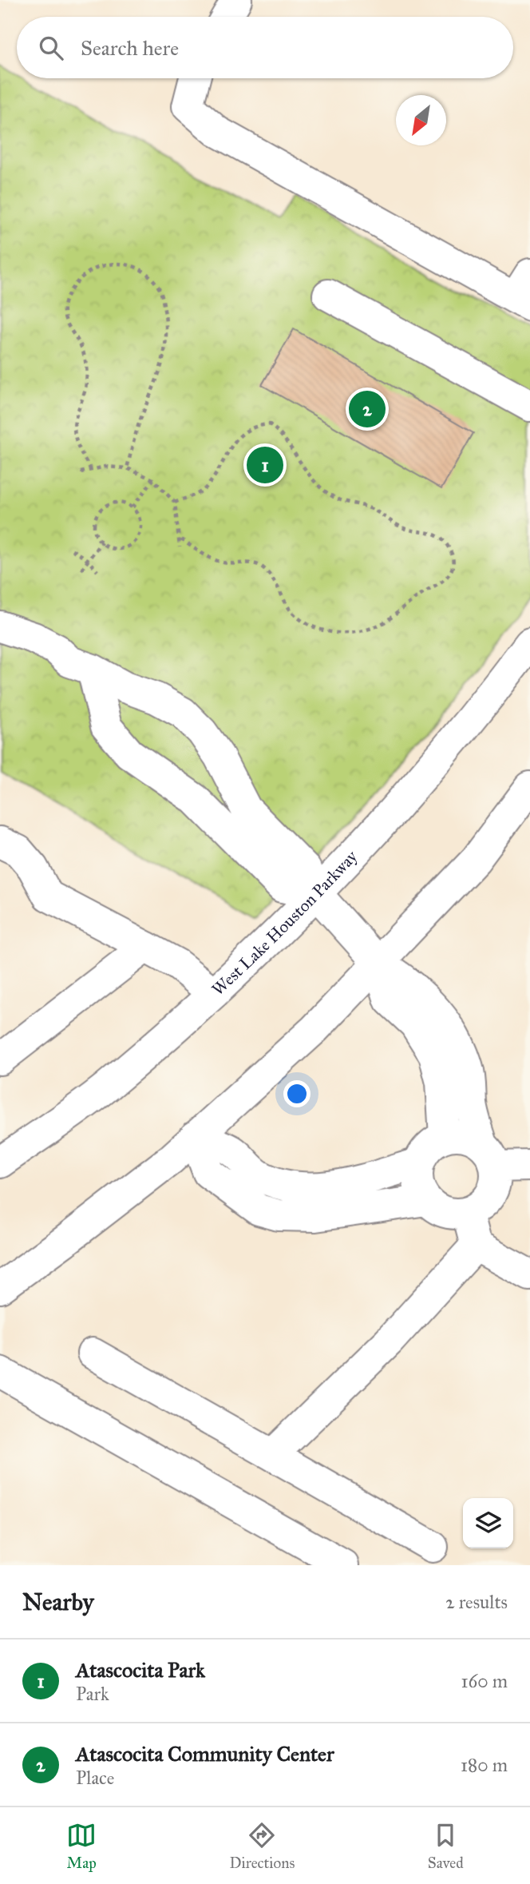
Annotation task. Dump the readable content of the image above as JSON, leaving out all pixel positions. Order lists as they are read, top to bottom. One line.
{"streets":{"main road":["West Lake Houston Parkway"]},"north":"bottom left","page":{"search":"Search here","pins":["2","1"],"heading":["Nearby","2 results"],"list":[{"mark":"1","name":"Atascocita Park","note":"Park","value":"160 m"},{"mark":"2","name":"Atascocita Community Center","note":"Place","value":"180 m"}],"nav":["Map","Directions","Saved"]}}
